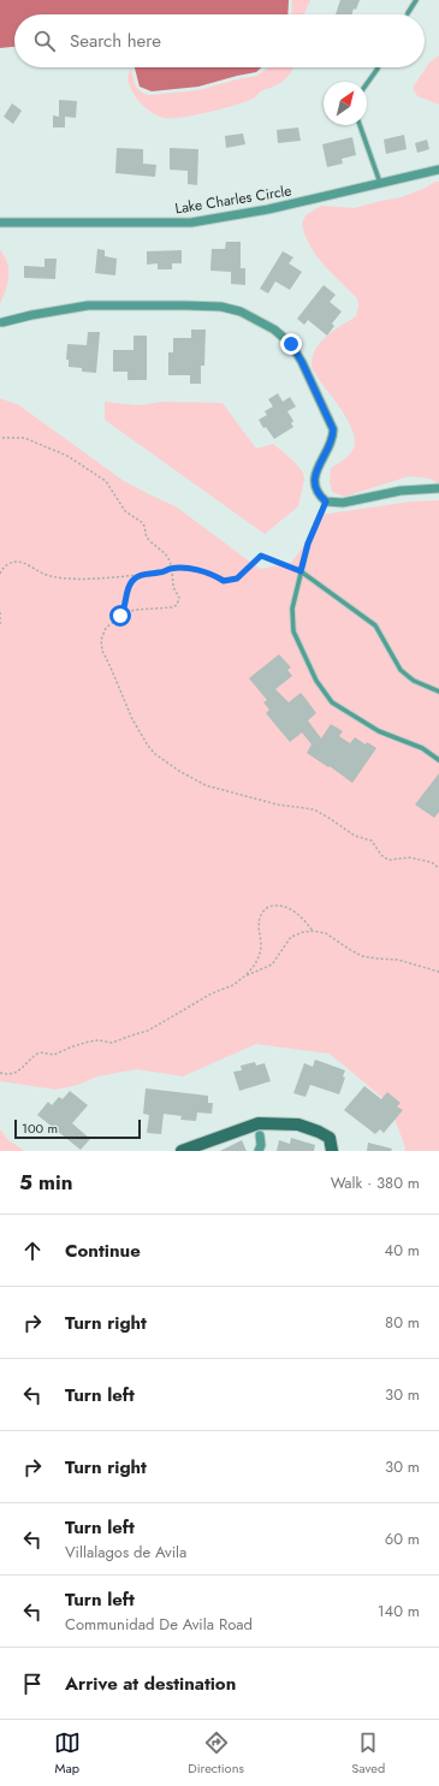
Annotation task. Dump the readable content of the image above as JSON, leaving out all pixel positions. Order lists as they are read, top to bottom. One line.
{"streets":{"street":["Lake Charles Circle"]},"scale_bar":"100 m","north":"top right","page":{"search":"Search here","scale":"100 m","heading":["5 min","Walk · 380 m"],"list":[["Continue","40 m"],["Turn right","80 m"],["Turn left","30 m"],["Turn right","30 m"],["Turn left","Villalagos de Avila","60 m"],["Turn left","Communidad De Avila Road","140 m"],"Arrive at destination"],"nav":["Map","Directions","Saved"]}}
